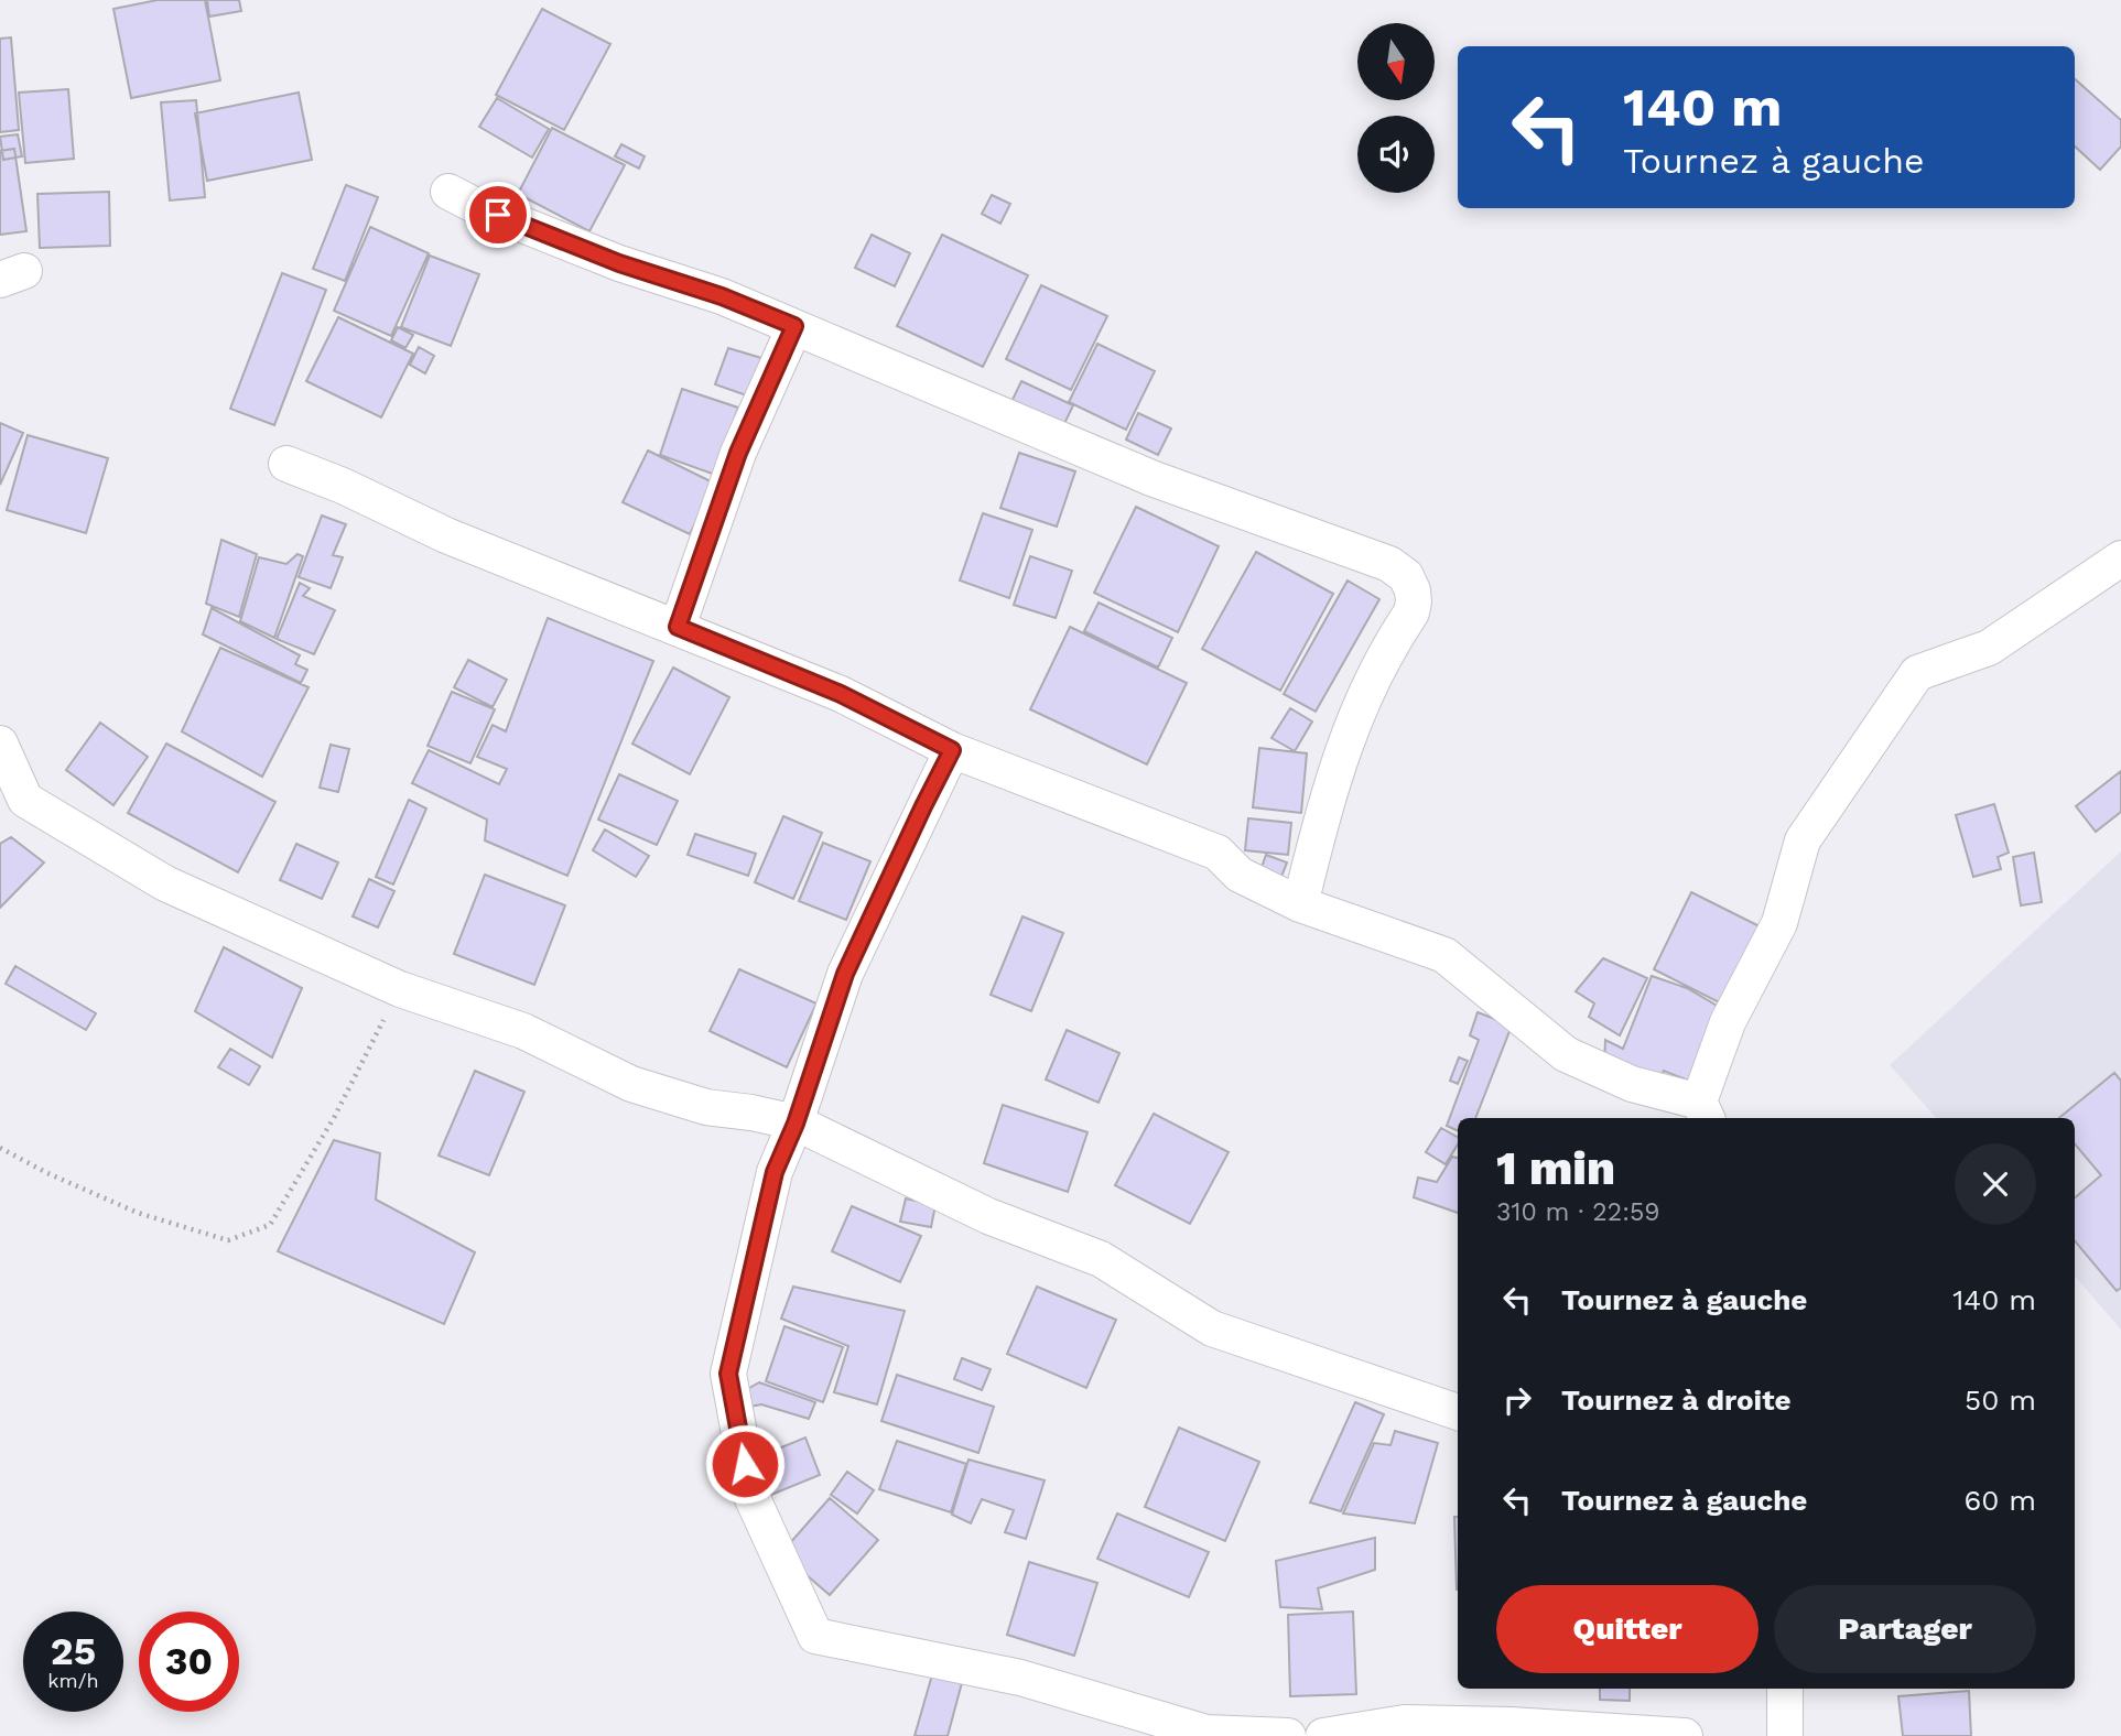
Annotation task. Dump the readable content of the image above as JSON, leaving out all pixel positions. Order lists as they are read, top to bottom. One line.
{"north":"bottom","page":{"turn":["140 m","Tournez à gauche"],"heading":["1 min","310 m · 22:59"],"list":[{"name":"Tournez à gauche","value":"140 m"},{"name":"Tournez à droite","value":"50 m"},{"name":"Tournez à gauche","value":"60 m"}],"buttons":["Quitter","Partager"],"speed":"25 km/h","limit":"30"}}
